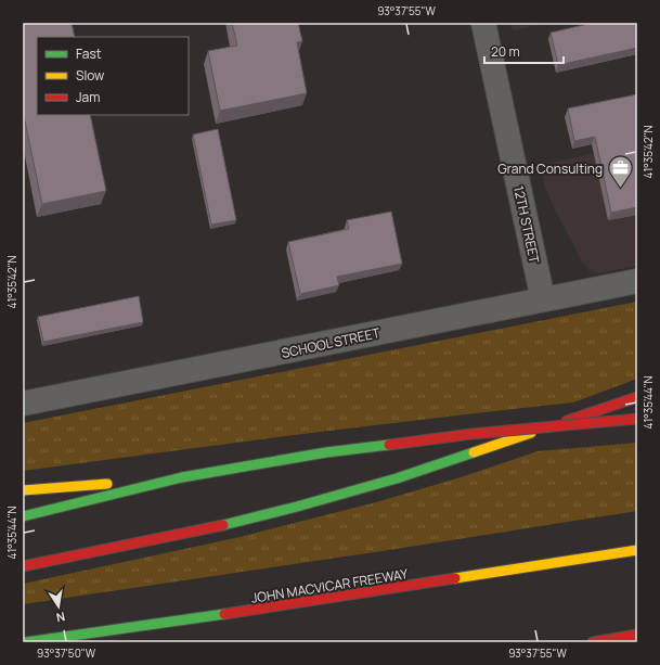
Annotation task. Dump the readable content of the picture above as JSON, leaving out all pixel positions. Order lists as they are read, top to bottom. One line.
{"streets":{"highway":["JOHN MACVICAR FREEWAY"],"street":["12TH STREET","SCHOOL STREET"]},"crossings":[["12TH STREET","SCHOOL STREET"]],"places":{"office":["Grand Consulting"]},"legend":["Fast","Slow","Jam"],"scale_bar":"20 m","north":"bottom","coordinates":["93°37'55\"W","41°35'42\"N","41°35'44\"N","93°37'50\"W"]}
